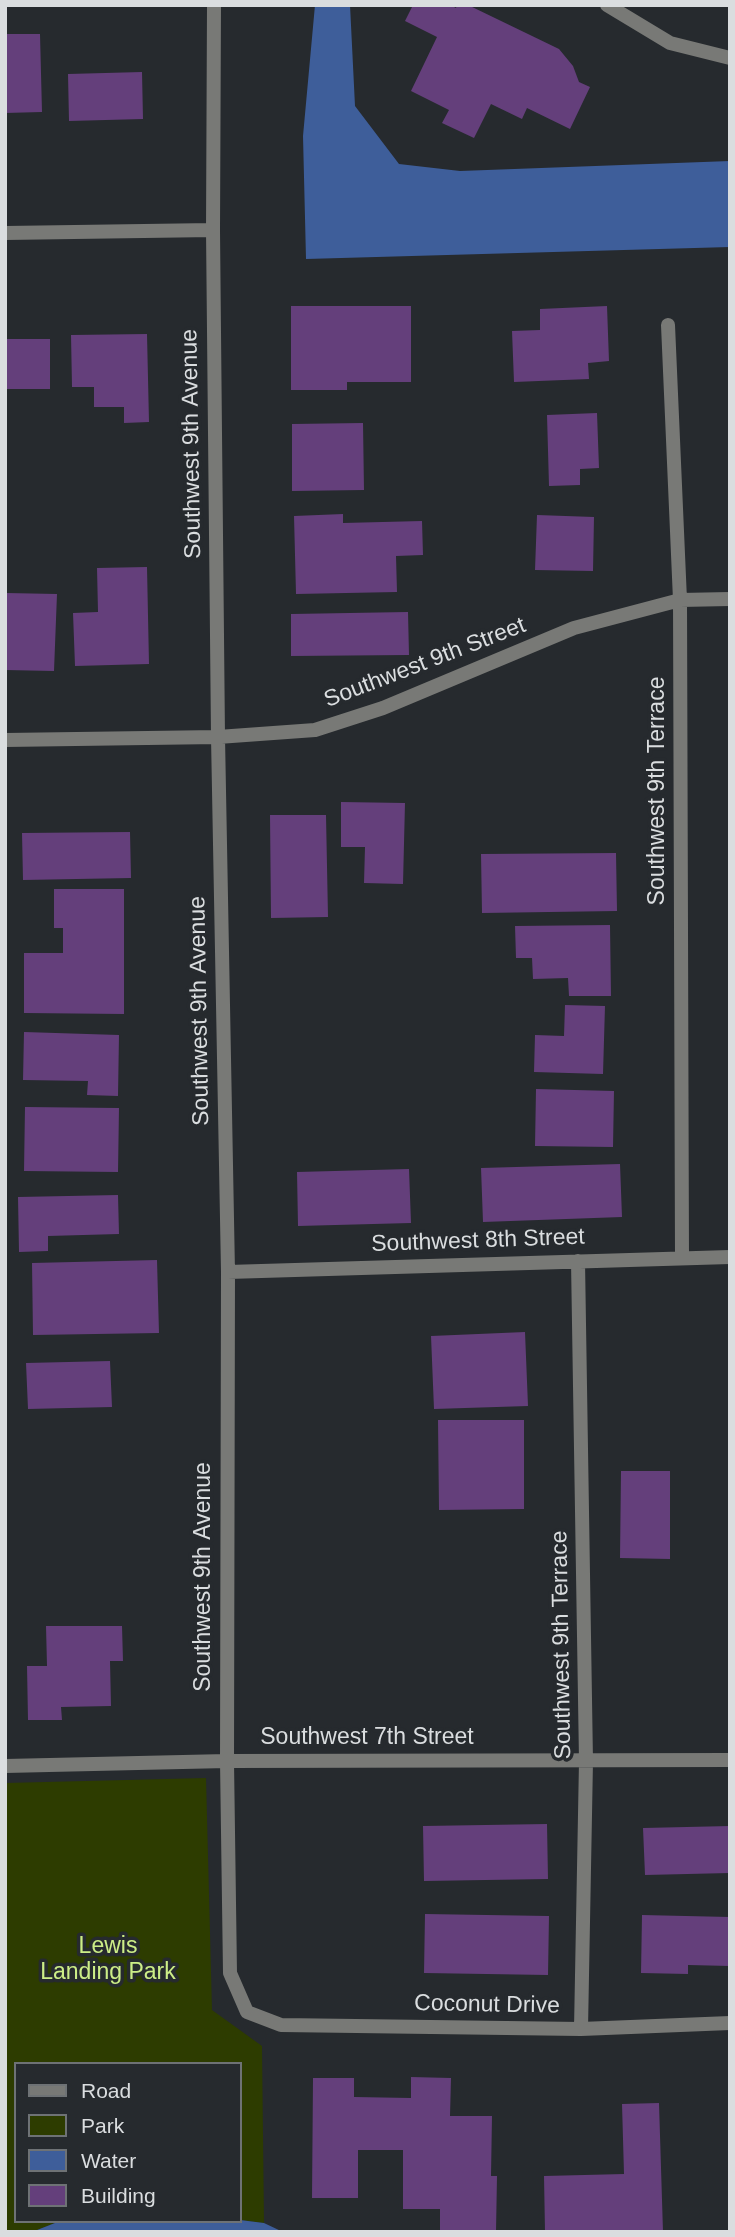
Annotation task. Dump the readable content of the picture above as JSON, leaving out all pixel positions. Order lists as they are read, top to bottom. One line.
{"streets":{"street":["Southwest 9th Avenue","Southwest 9th Street","Southwest 9th Terrace","Southwest 8th Street","Southwest 7th Street","Coconut Drive"]},"crossings":[["Southwest 9th Avenue","Southwest 9th Street"],["Southwest 9th Avenue","Southwest 8th Street"],["Southwest 9th Avenue","Southwest 7th Street"],["Southwest 9th Avenue","Coconut Drive"],["Southwest 9th Street","Southwest 9th Terrace"],["Southwest 9th Terrace","Southwest 8th Street"],["Southwest 9th Terrace","Southwest 7th Street"],["Southwest 9th Terrace","Coconut Drive"]],"parks":["Lewis Landing Park"],"legend":["Road","Park","Water","Building"]}
